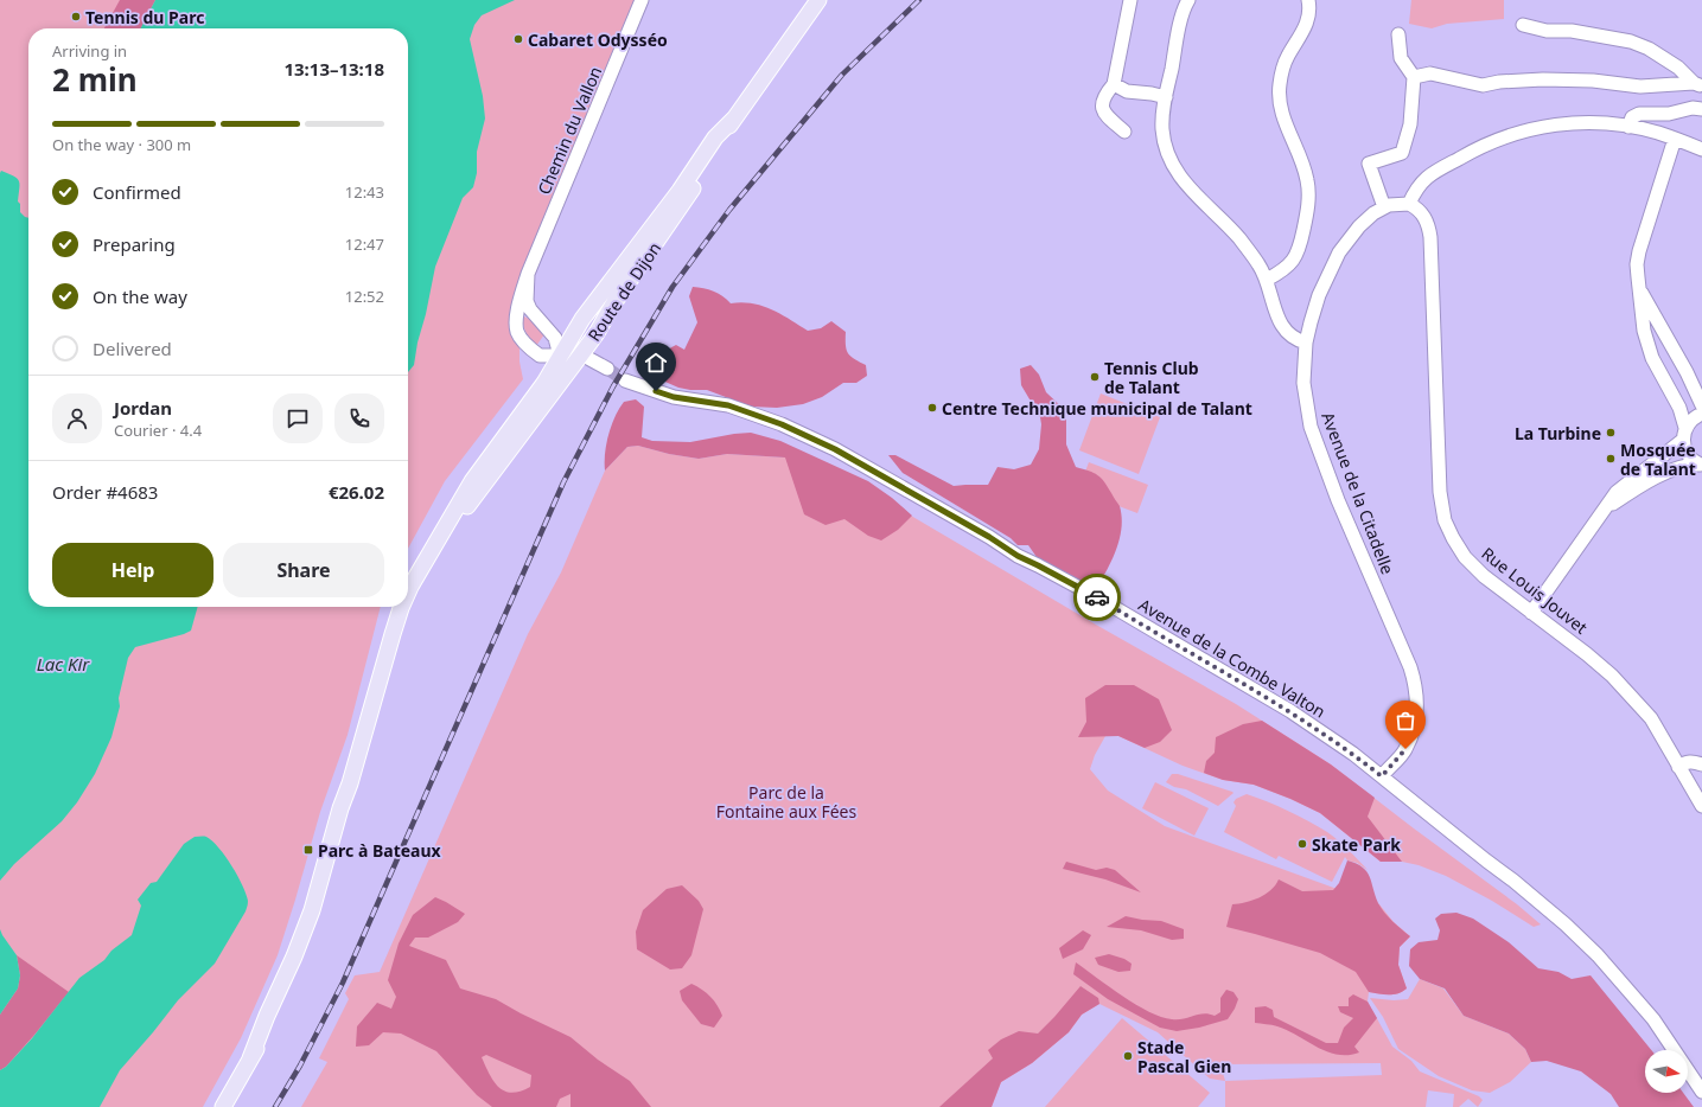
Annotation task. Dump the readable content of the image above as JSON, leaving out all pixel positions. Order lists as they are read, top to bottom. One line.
{"streets":{"main road":["Route de Dijon"],"street":["Chemin du Vallon","Avenue de la Citadelle","Rue Louis Jouvet","Avenue de la Combe Valton"]},"crossings":[["Chemin du Vallon","Route de Dijon"],["Avenue de la Citadelle","Rue Louis Jouvet"],["Avenue de la Citadelle","Avenue de la Combe Valton"]],"water":["Lac Kir"],"parks":["Parc de la Fontaine aux Fées"],"places":{"other":["Tennis du Parc","Cabaret Odysséo","Tennis Club de Talant","Centre Technique municipal de Talant","La Turbine","Mosquée de Talant","Skate Park","Stade Pascal Gien"],"transit":["Parc à Bateaux"]},"north":"right","page":{"heading":["2 min","Arriving in","13:13–13:18"],"panel":["Jordan","Courier · 4.4","Order #4683","€26.02"],"bar":"On the way · 300 m","list":[["Confirmed","12:43"],["Preparing","12:47"],["On the way","12:52"],"Delivered"],"buttons":["Help","Share"]}}
